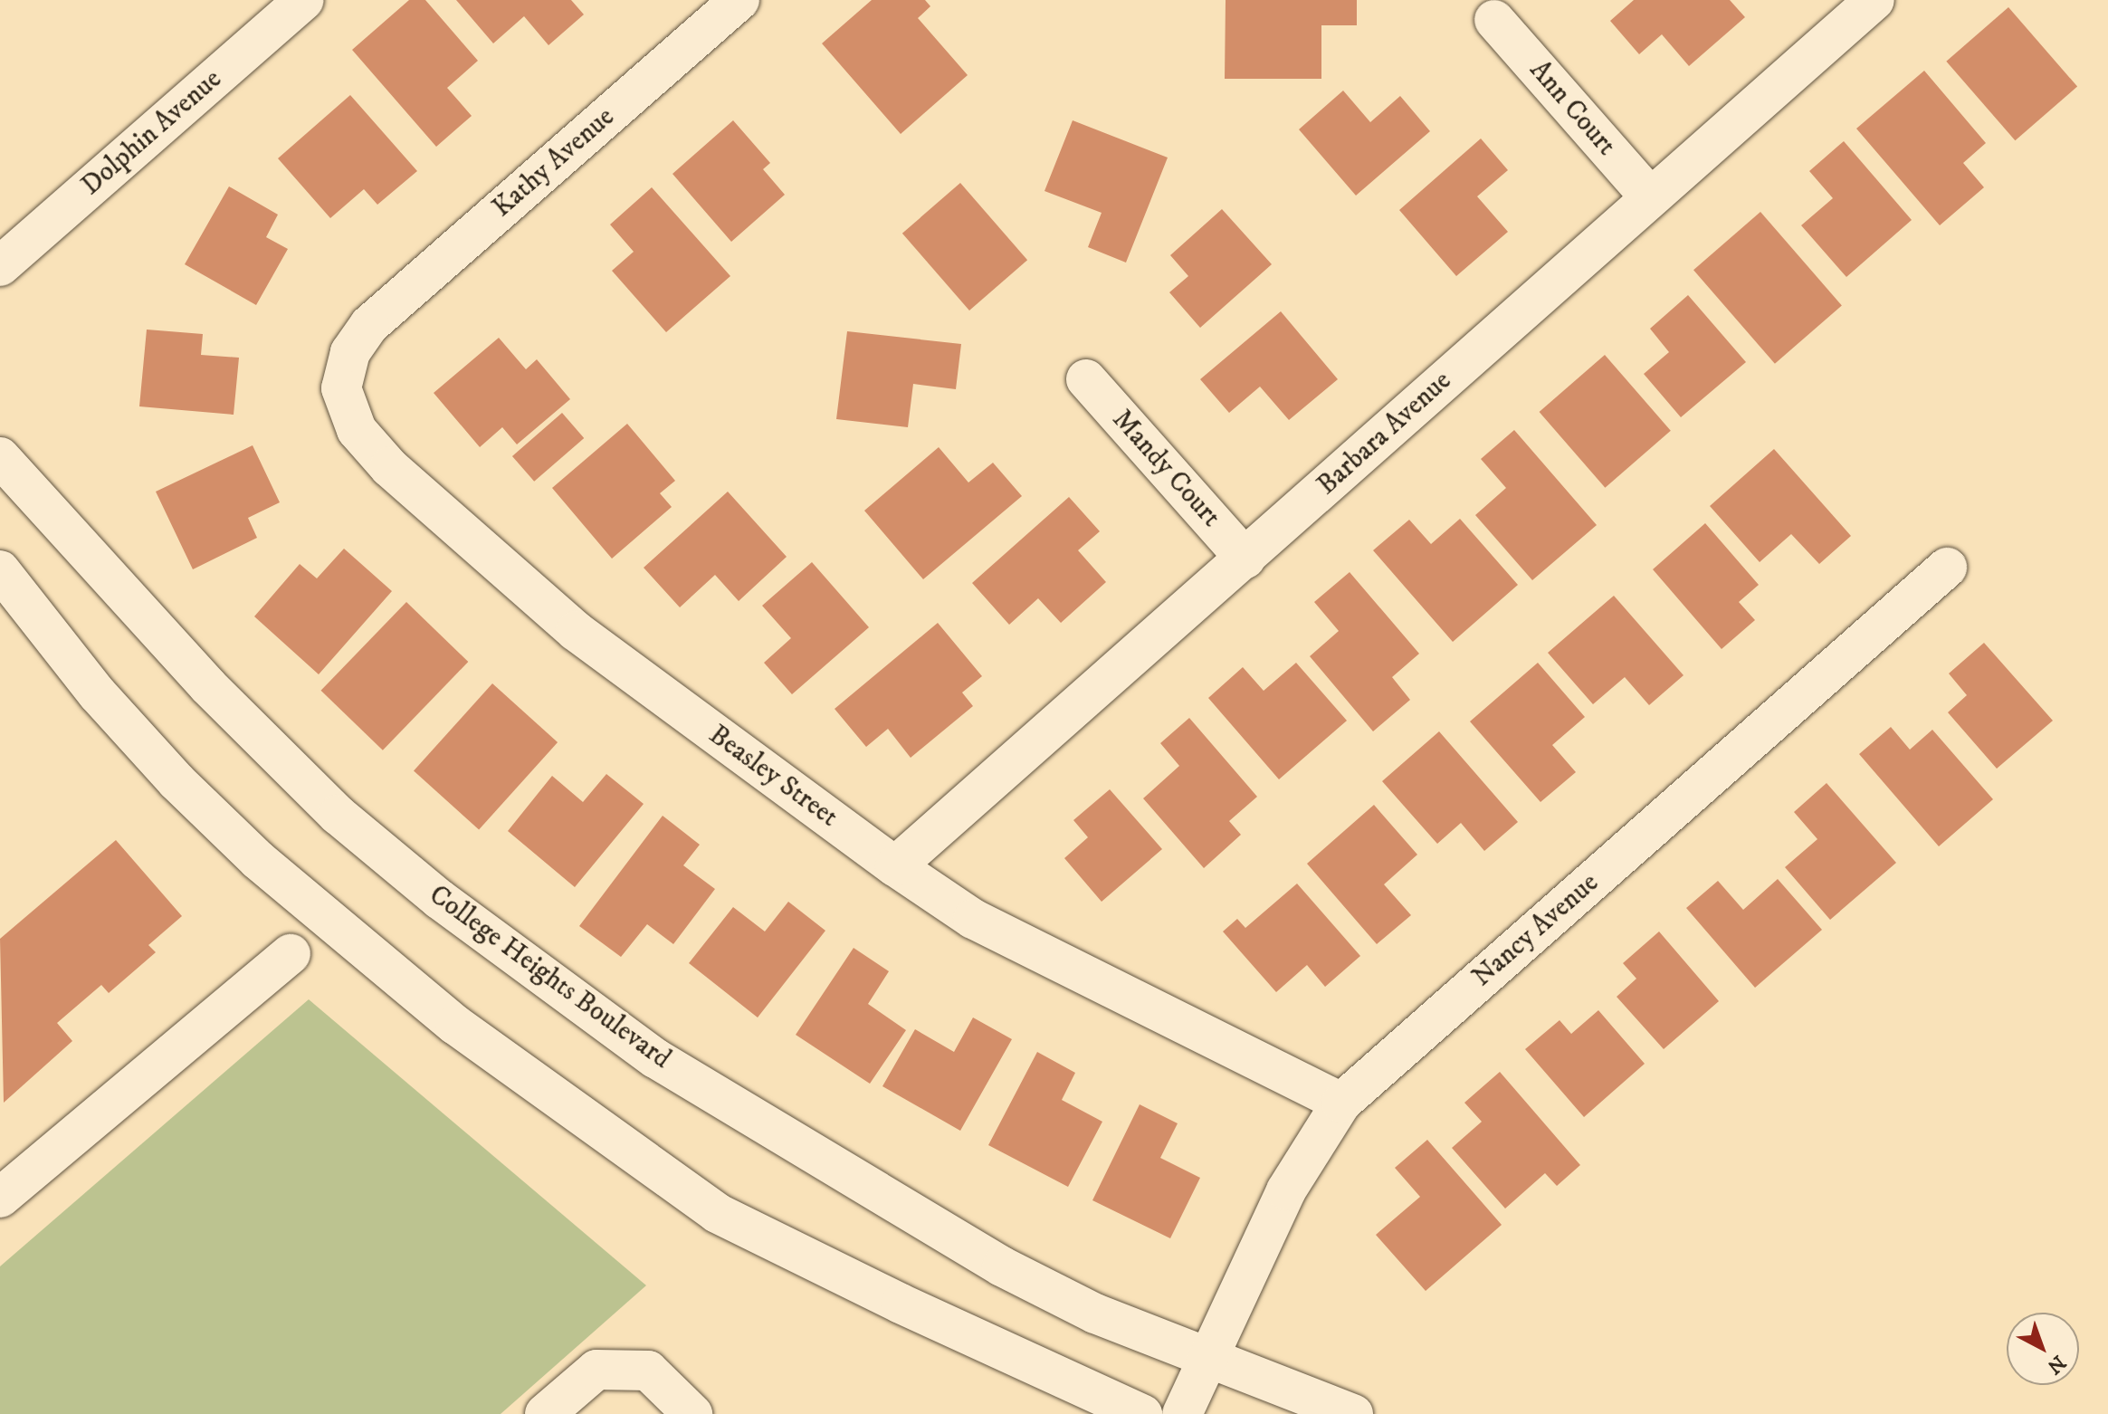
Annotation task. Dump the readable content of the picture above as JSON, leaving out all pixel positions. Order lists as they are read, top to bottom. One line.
{"streets":{"street":["Ann Court","Dolphin Avenue","Kathy Avenue","Barbara Avenue","Mandy Court","Beasley Street","Nancy Avenue","College Heights Boulevard"]},"crossings":[["Ann Court","Barbara Avenue"],["Kathy Avenue","Beasley Street"],["Barbara Avenue","Mandy Court"],["Barbara Avenue","Beasley Street"],["Beasley Street","Nancy Avenue"],["Nancy Avenue","College Heights Boulevard"]],"north":"bottom right"}
